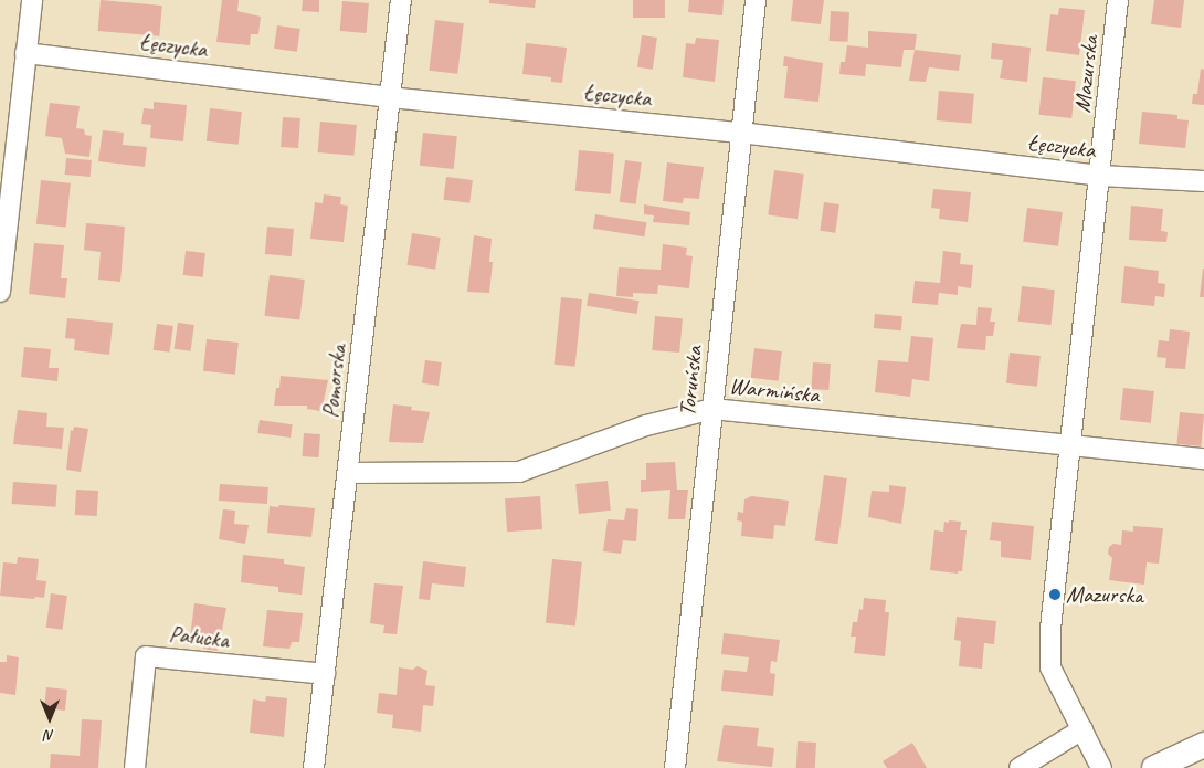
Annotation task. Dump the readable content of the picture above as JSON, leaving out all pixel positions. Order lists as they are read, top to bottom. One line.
{"streets":{"street":["Łęczycka","Mazurska","Pomorska","Toruńska","Warmińska","Pałucka"]},"crossings":[["Łęczycka","Mazurska"],["Łęczycka","Pomorska"],["Łęczycka","Toruńska"],["Mazurska","Warmińska"],["Pomorska","Warmińska"],["Pomorska","Pałucka"],["Toruńska","Warmińska"]],"places":["Mazurska"],"north":"bottom"}
